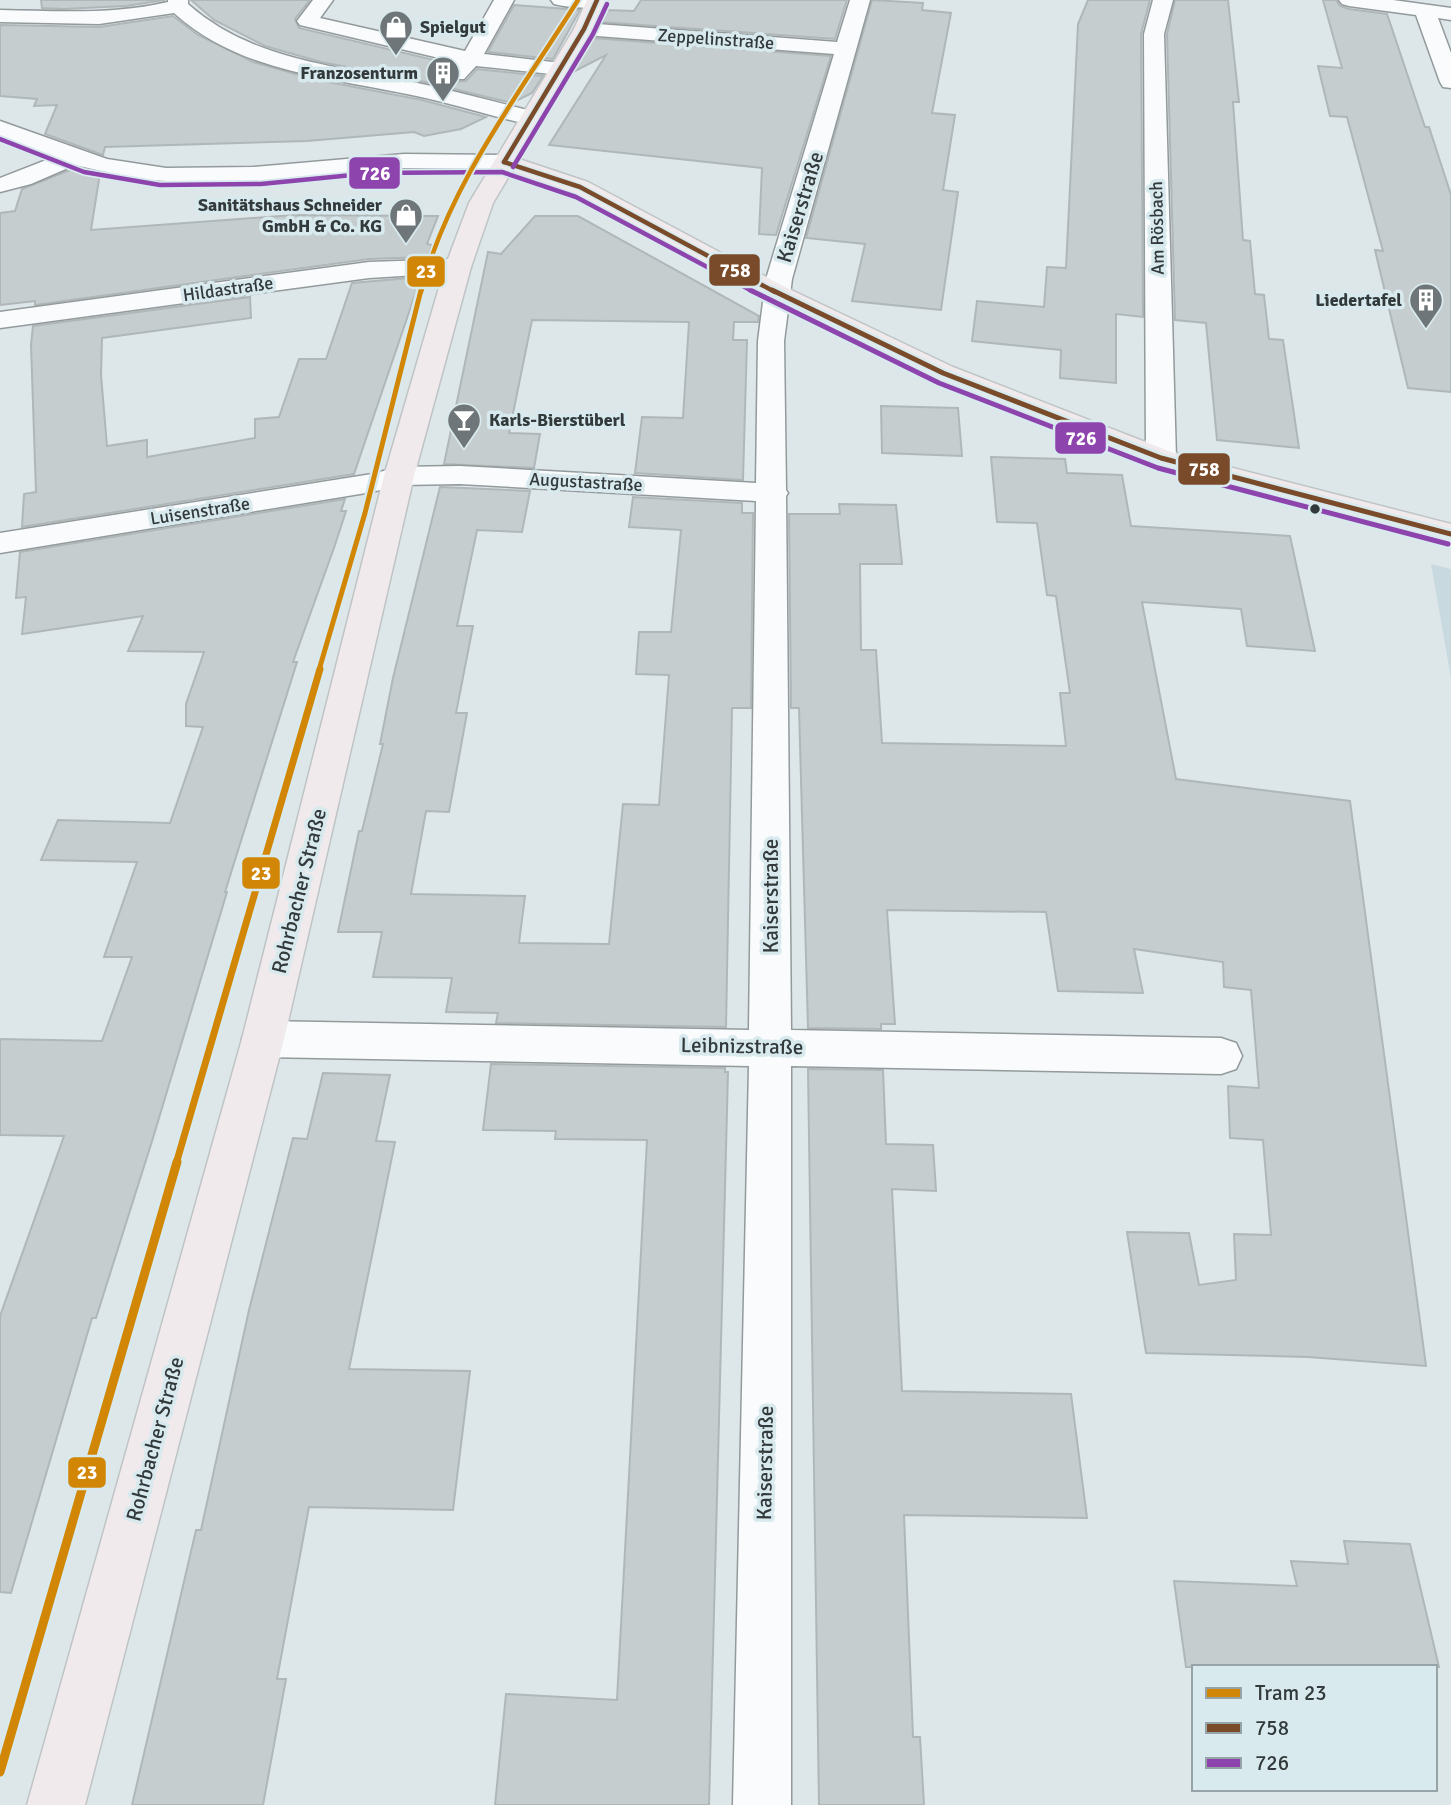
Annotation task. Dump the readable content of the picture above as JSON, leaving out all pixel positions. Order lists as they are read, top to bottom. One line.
{"streets":{"main road":["Rohrbacher Straße"],"street":["Zeppelinstraße","Kaiserstraße","Am Rösbach","Hildastraße","Augustastraße","Luisenstraße","Leibnizstraße"]},"crossings":[["Zeppelinstraße","Kaiserstraße"],["Zeppelinstraße","Rohrbacher Straße"],["Kaiserstraße","Augustastraße"],["Kaiserstraße","Leibnizstraße"],["Hildastraße","Rohrbacher Straße"],["Augustastraße","Luisenstraße"],["Augustastraße","Rohrbacher Straße"],["Luisenstraße","Rohrbacher Straße"],["Rohrbacher Straße","Leibnizstraße"]],"places":{"shop":["Spielgut","Sanitätshaus Schneider GmbH & Co. KG"],"building":["Franzosenturm","Liedertafel"],"bar":["Karls-Bierstüberl"]},"lines":["tram line 23","transit line 758","transit line 726"],"legend":["Tram 23","758","726"]}
